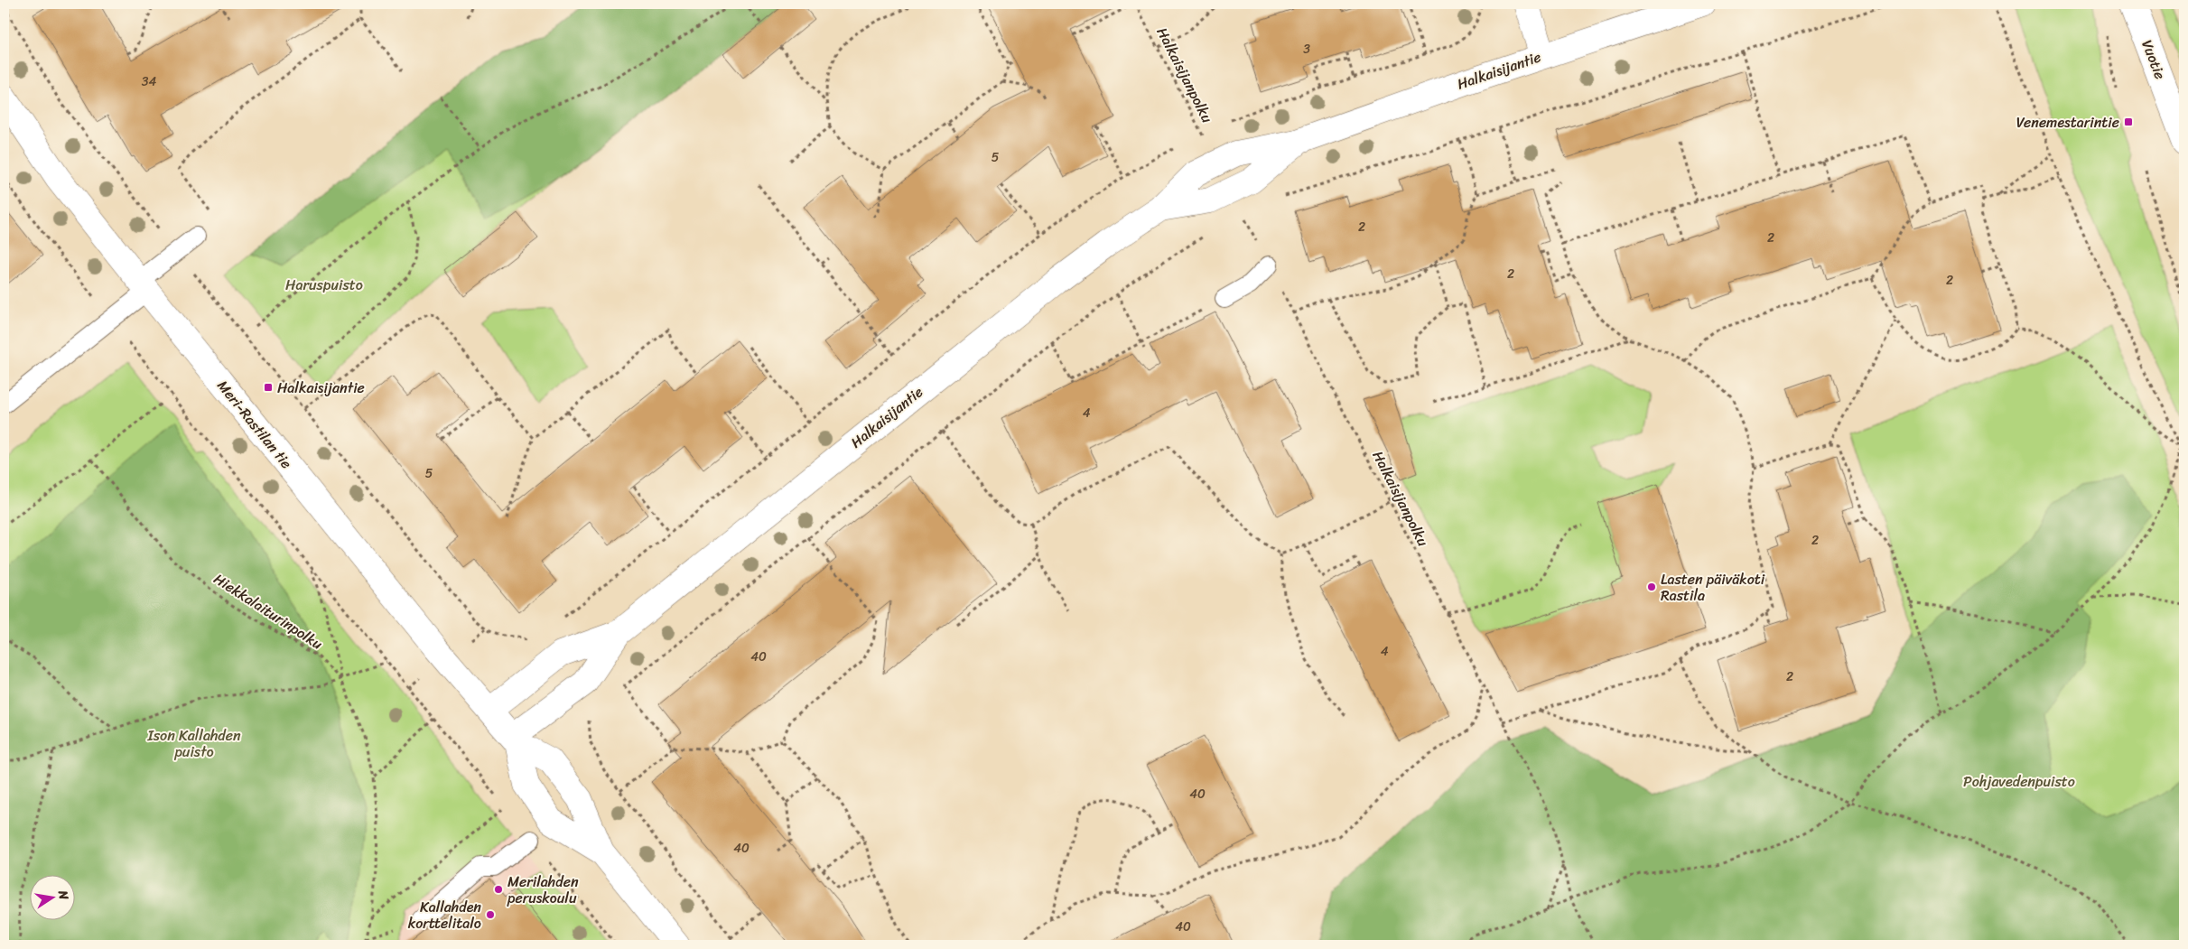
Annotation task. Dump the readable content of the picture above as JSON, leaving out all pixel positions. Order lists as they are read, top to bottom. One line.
{"streets":{"street":["Vuotie","Halkaisijantie","Meri-Rastilan tie"],"path":["Halkaisijanpolku","Hiekkalaiturinpolku"]},"crossings":[["Halkaisijantie","Meri-Rastilan tie"]],"parks":["Haruspuisto","Ison Kallahden puisto","Pohjavedenpuisto"],"places":{"transit":["Venemestarintie","Halkaisijantie"],"other":["Lasten päiväkoti Rastila","Merilahden peruskoulu","Kallahden korttelitalo"]},"house_numbers":["3","34","5","2","2","2","2","4","5","2","4","40","2","40","40","40"],"north":"right"}
